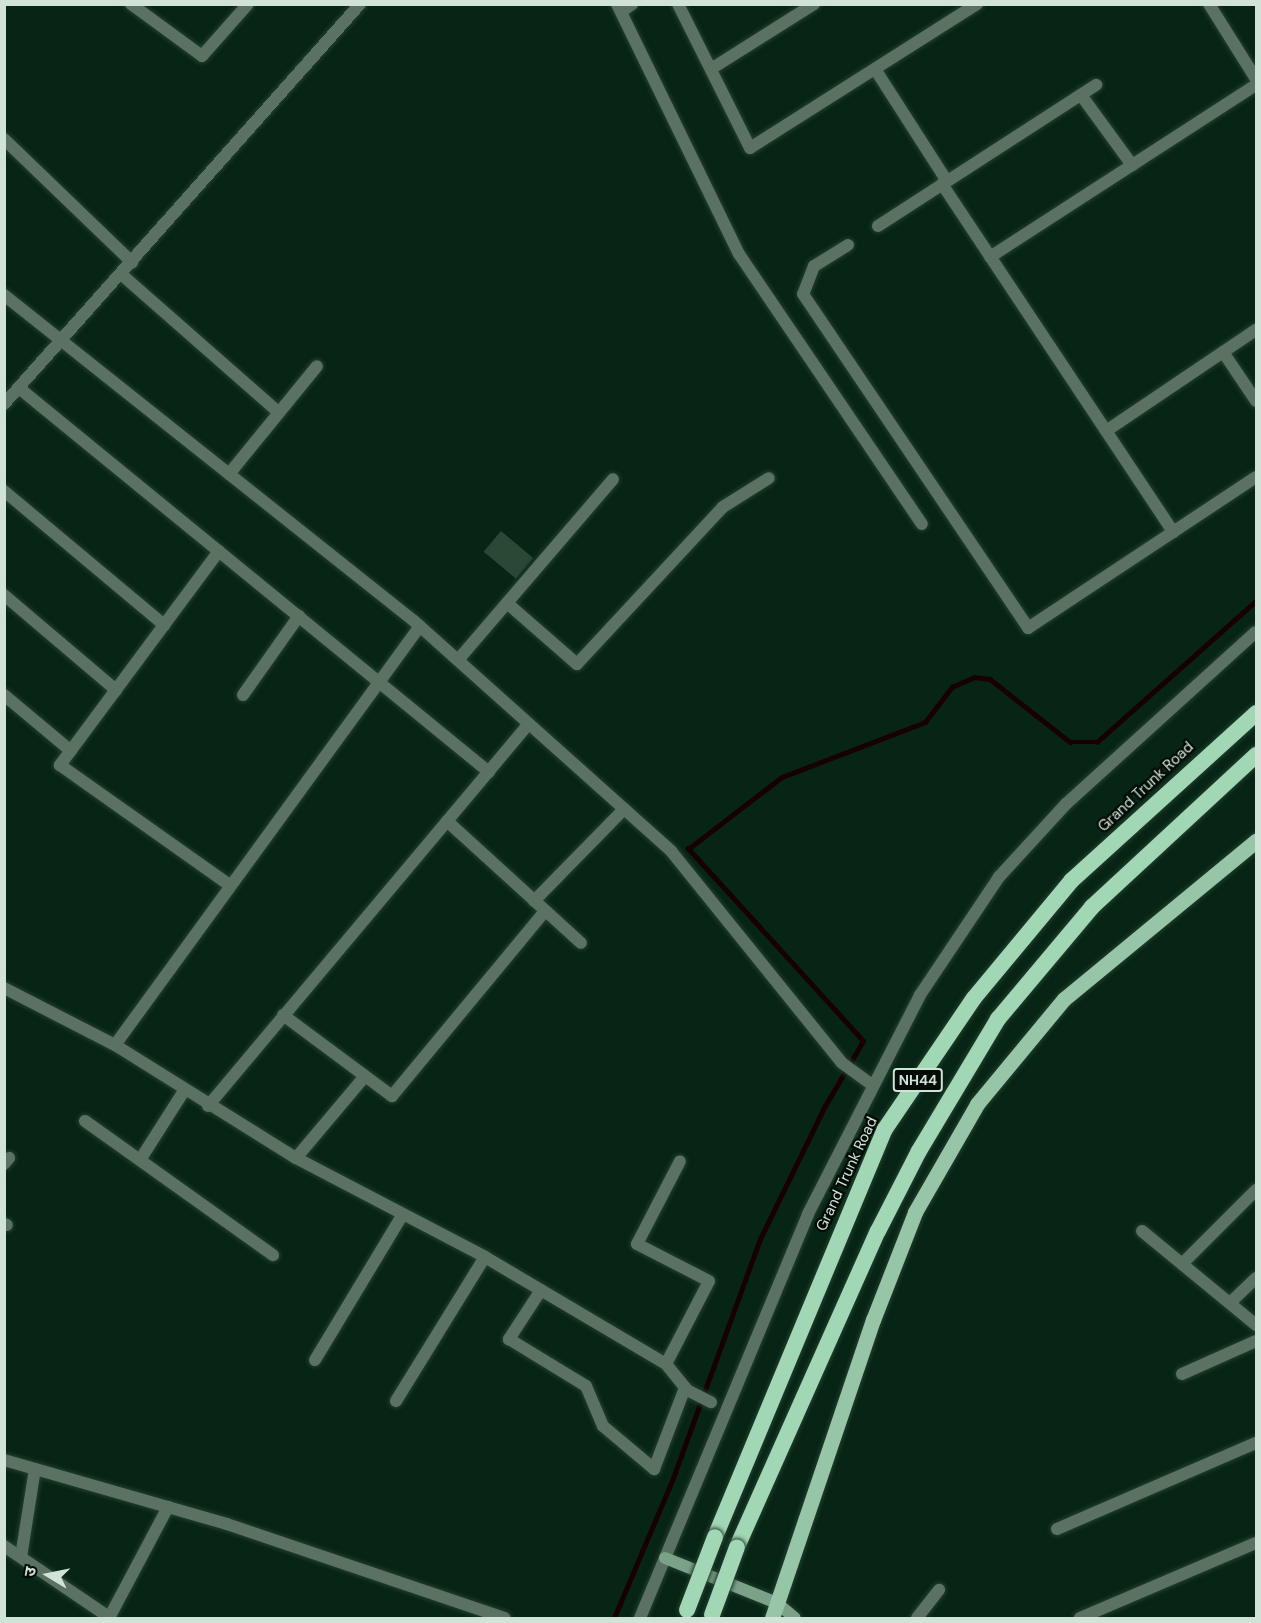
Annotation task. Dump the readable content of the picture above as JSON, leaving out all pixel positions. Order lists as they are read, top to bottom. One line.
{"streets":{"highway":["Grand Trunk Road","NH44"]},"north":"left"}
